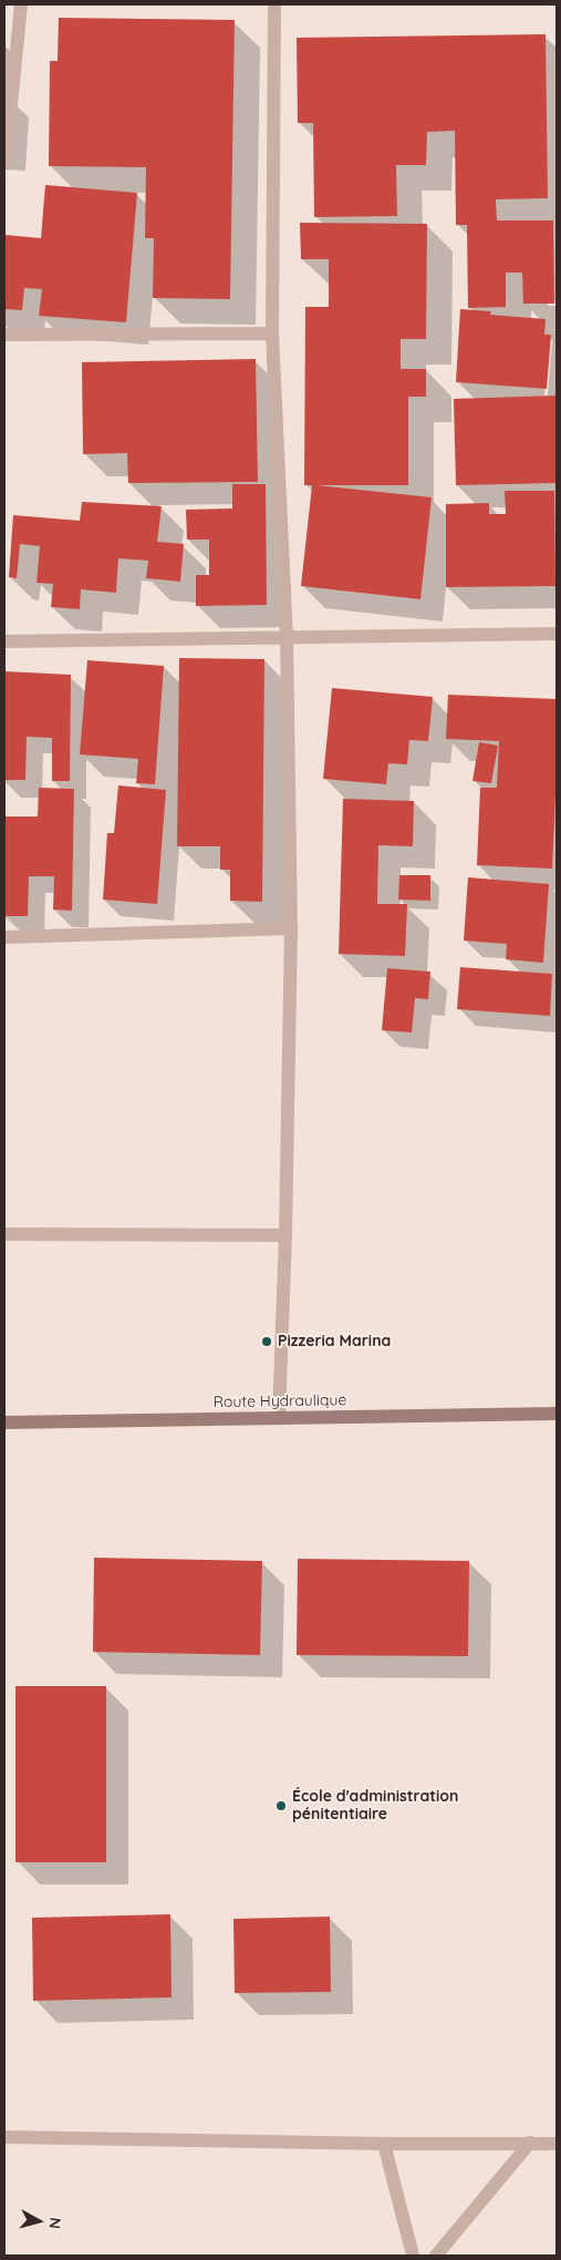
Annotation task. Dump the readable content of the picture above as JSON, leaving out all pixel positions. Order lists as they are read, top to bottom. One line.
{"streets":{"main road":["Route Hydraulique"]},"places":["Pizzeria Marina","École d'administration pénitentiaire"],"north":"right"}
